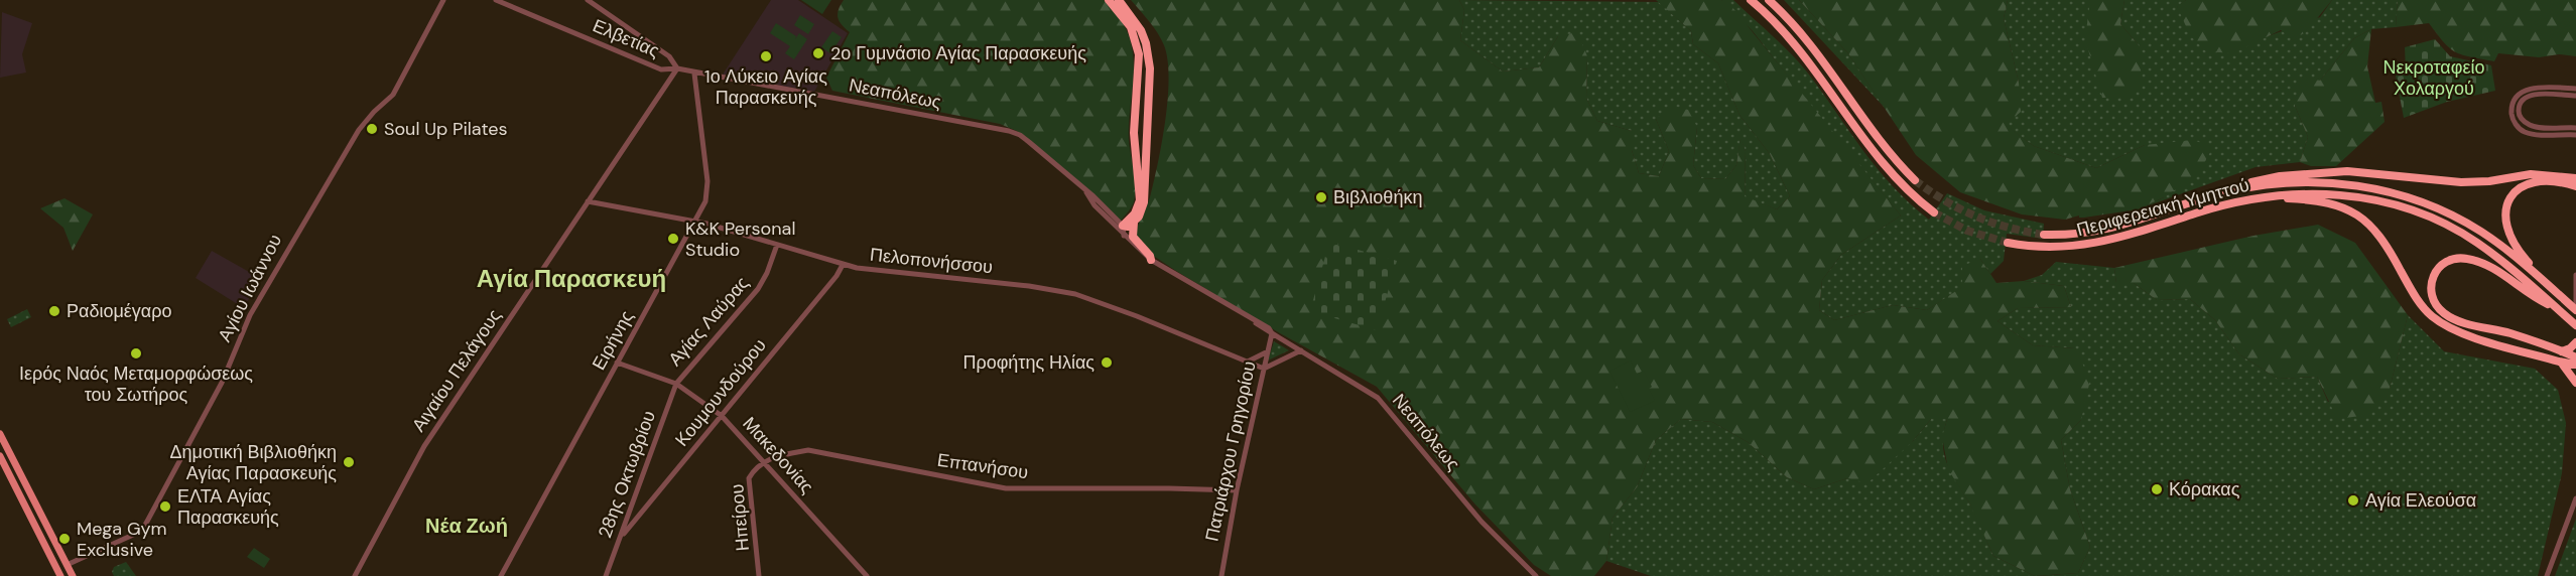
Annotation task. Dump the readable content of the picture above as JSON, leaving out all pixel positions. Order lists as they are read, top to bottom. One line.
{"streets":{"highway":["Περιφερειακή Υμηττού"],"street":["Ελβετίας","Νεαπόλεως","Πελοπονήσσου","Αγίου Ιωάννου","Αγίας Λαύρας","Ειρήνης","Αιγαίου Πελάγους","Κουμουνδούρου","Πατριάρχου Γρηγορίου","Μακεδονίας","Επτανήσου","28ης Οκτωβρίου","Ηπείρου"]},"crossings":[["Ελβετίας","Νεαπόλεως"],["Ελβετίας","Αιγαίου Πελάγους"],["Νεαπόλεως","Ειρήνης"],["Νεαπόλεως","Αιγαίου Πελάγους"],["Νεαπόλεως","Πατριάρχου Γρηγορίου"],["Πελοπονήσσου","Αγίας Λαύρας"],["Πελοπονήσσου","Ειρήνης"],["Πελοπονήσσου","Αιγαίου Πελάγους"],["Πελοπονήσσου","Κουμουνδούρου"],["Πελοπονήσσου","Πατριάρχου Γρηγορίου"],["Αγίας Λαύρας","Μακεδονίας"],["Αγίας Λαύρας","28ης Οκτωβρίου"],["Ειρήνης","Μακεδονίας"],["Κουμουνδούρου","Μακεδονίας"],["Κουμουνδούρου","28ης Οκτωβρίου"],["Πατριάρχου Γρηγορίου","Επτανήσου"],["Μακεδονίας","Επτανήσου"],["Μακεδονίας","28ης Οκτωβρίου"],["Μακεδονίας","Ηπείρου"],["Επτανήσου","Ηπείρου"]],"districts":["Αγία Παρασκευή","Νέα Ζωή"],"parks":["Νεκροταφείο Χολαργού"],"places":["2ο Γυμνάσιο Αγίας Παρασκευής","1ο Λύκειο Αγίας Παρασκευής","Soul Up Pilates","Βιβλιοθήκη","K&K Personal Studio","Ραδιομέγαρο","Ιερός Ναός Μεταμορφώσεως του Σωτήρος","Προφήτης Ηλίας","Δημοτική Βιβλιοθήκη Αγίας Παρασκευής","Κόρακας","Αγία Ελεούσα","ΕΛΤΑ Αγίας Παρασκευής","Mega Gym Exclusive"]}
